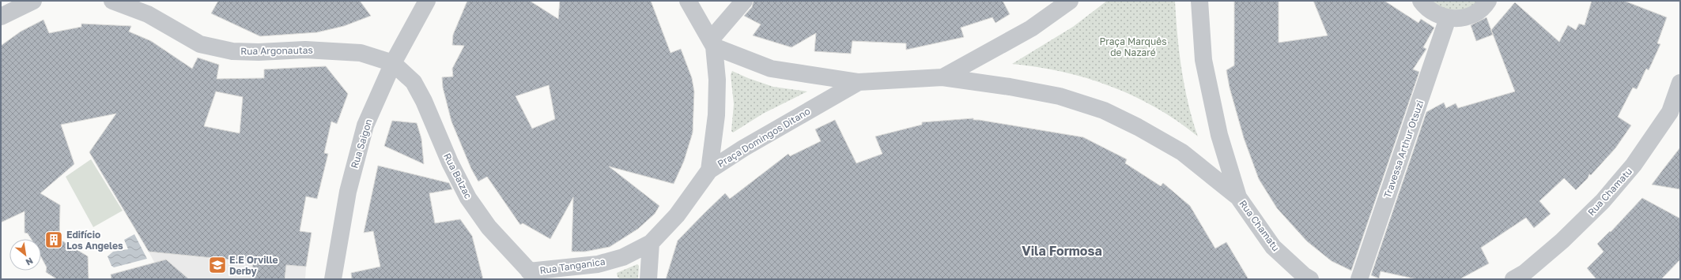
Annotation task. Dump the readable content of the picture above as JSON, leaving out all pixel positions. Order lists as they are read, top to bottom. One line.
{"streets":{"street":["Rua Argonautas","Praça Domingos Ditano","Rua Saigon","Travessa Arthur Otsuzi","Rua Balzac","Rua Chamatu","Rua Tanganica"]},"crossings":[["Rua Argonautas","Rua Saigon"],["Rua Argonautas","Rua Balzac"],["Praça Domingos Ditano","Rua Tanganica"],["Rua Saigon","Rua Balzac"],["Rua Balzac","Rua Tanganica"]],"districts":["Vila Formosa"],"parks":["Praça Marquês de Nazaré"],"places":{"building":["Edifício Los Angeles"],"school or university":["E.E Orville Derby"]},"north":"bottom right"}
